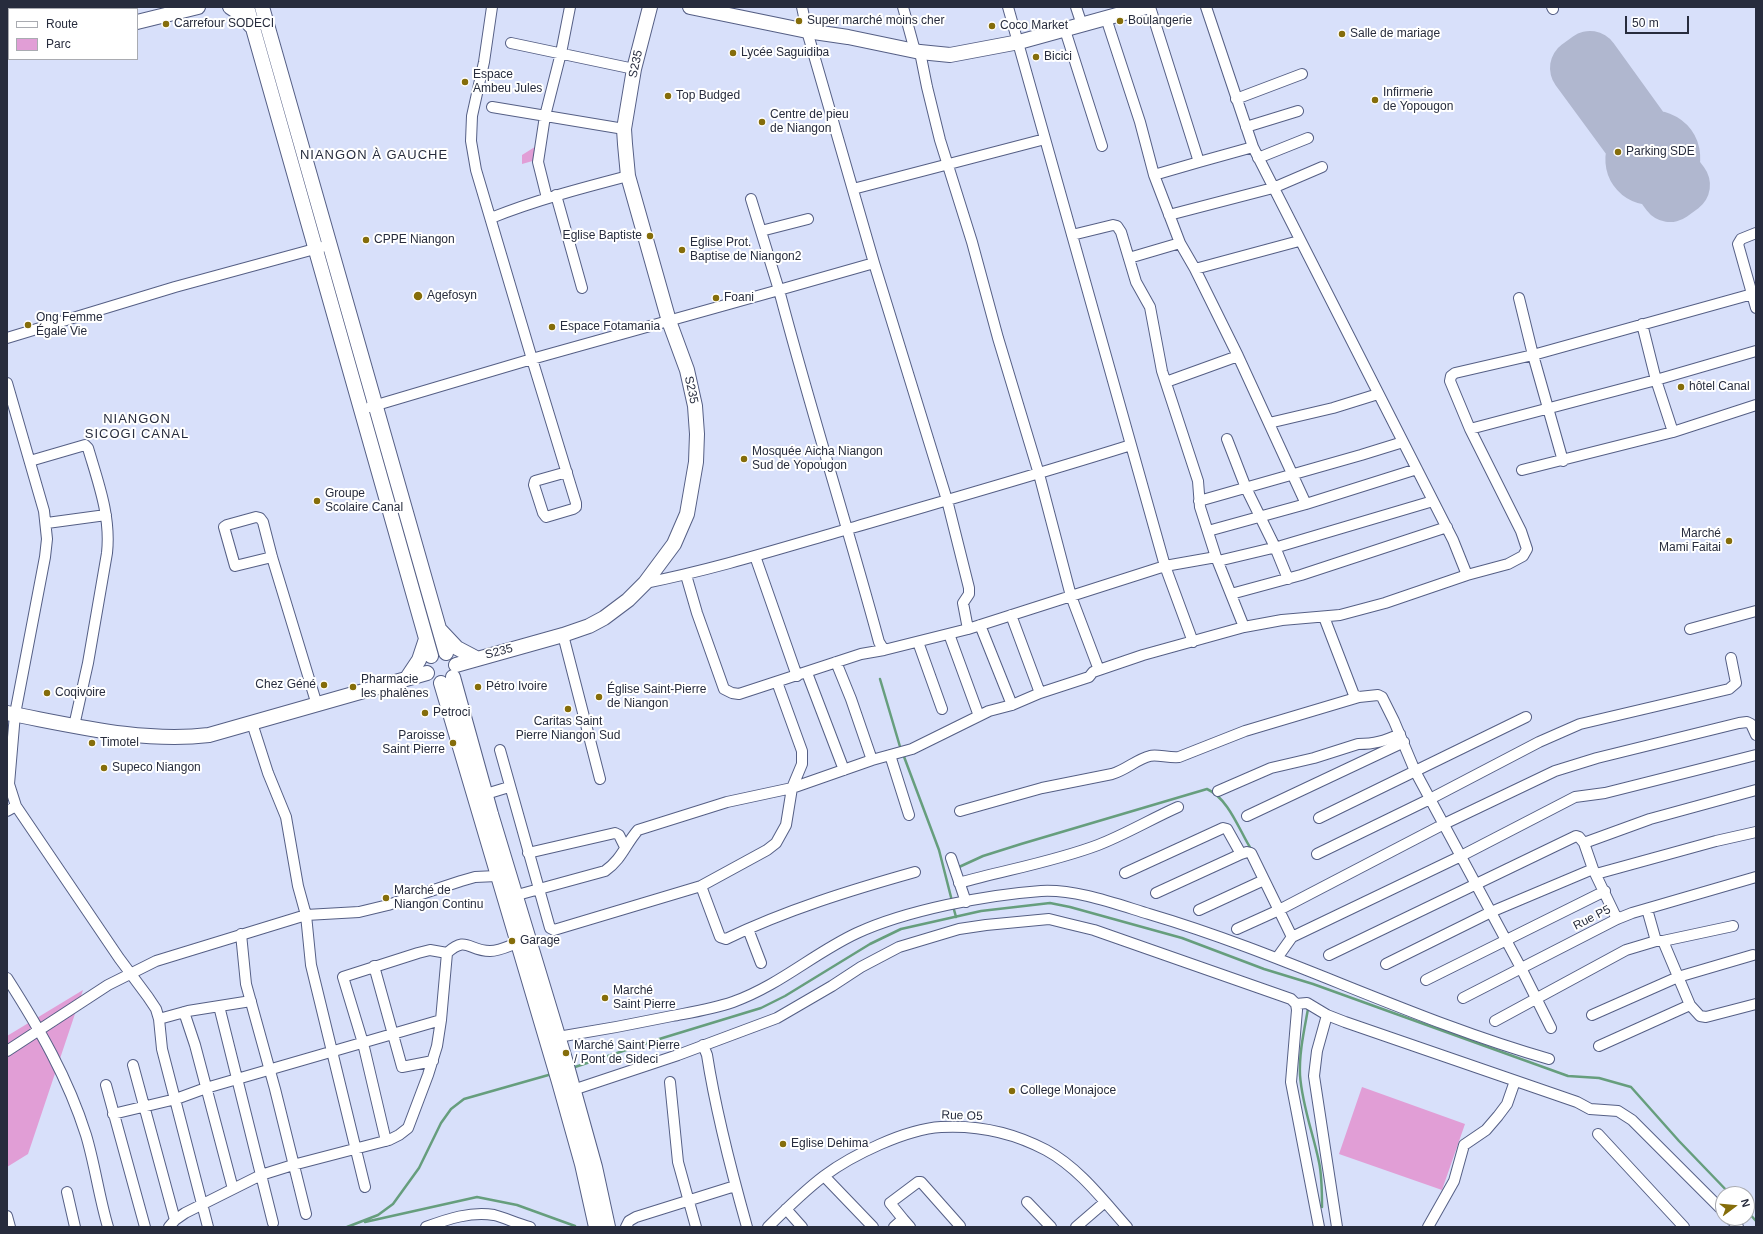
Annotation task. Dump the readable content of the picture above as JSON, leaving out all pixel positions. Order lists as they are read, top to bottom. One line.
{"streets":{"main road":["S235"],"street":["Rue P5","Rue O5"]},"districts":["NIANGON À GAUCHE","NIANGON SICOGI CANAL"],"places":["Super marché moins cher","Boulangerie","Carrefour SODECI","Coco Market","Salle de mariage","Lycée Saguidiba","Bicici","Espace Ambeu Jules","Top Budged","Infirmerie de Yopougon","Centre de pieu de Niangon","Parking SDE","Eglise Baptiste","CPPE Niangon","Eglise Prot. Baptise de Niangon2","Agefosyn","Foani","Ong Femme Égale Vie","Espace Fotamania","hôtel Canal","Mosquée Aicha Niangon Sud de Yopougon","Groupe Scolaire Canal","Marché Mami Faitai","Chez Géné","Pharmacie les phalènes","Pétro Ivoire","Coqivoire","Église Saint-Pierre de Niangon","Caritas Saint Pierre Niangon Sud","Petroci","Timotel","Paroisse Saint Pierre","Supeco Niangon","Marché de Niangon Continu","Garage","Marché Saint Pierre","Marché Saint Pierre / Pont de Sideci","College Monajoce","Eglise Dehima"],"legend":["Route","Parc"],"scale_bar":"50 m","north":"right"}
